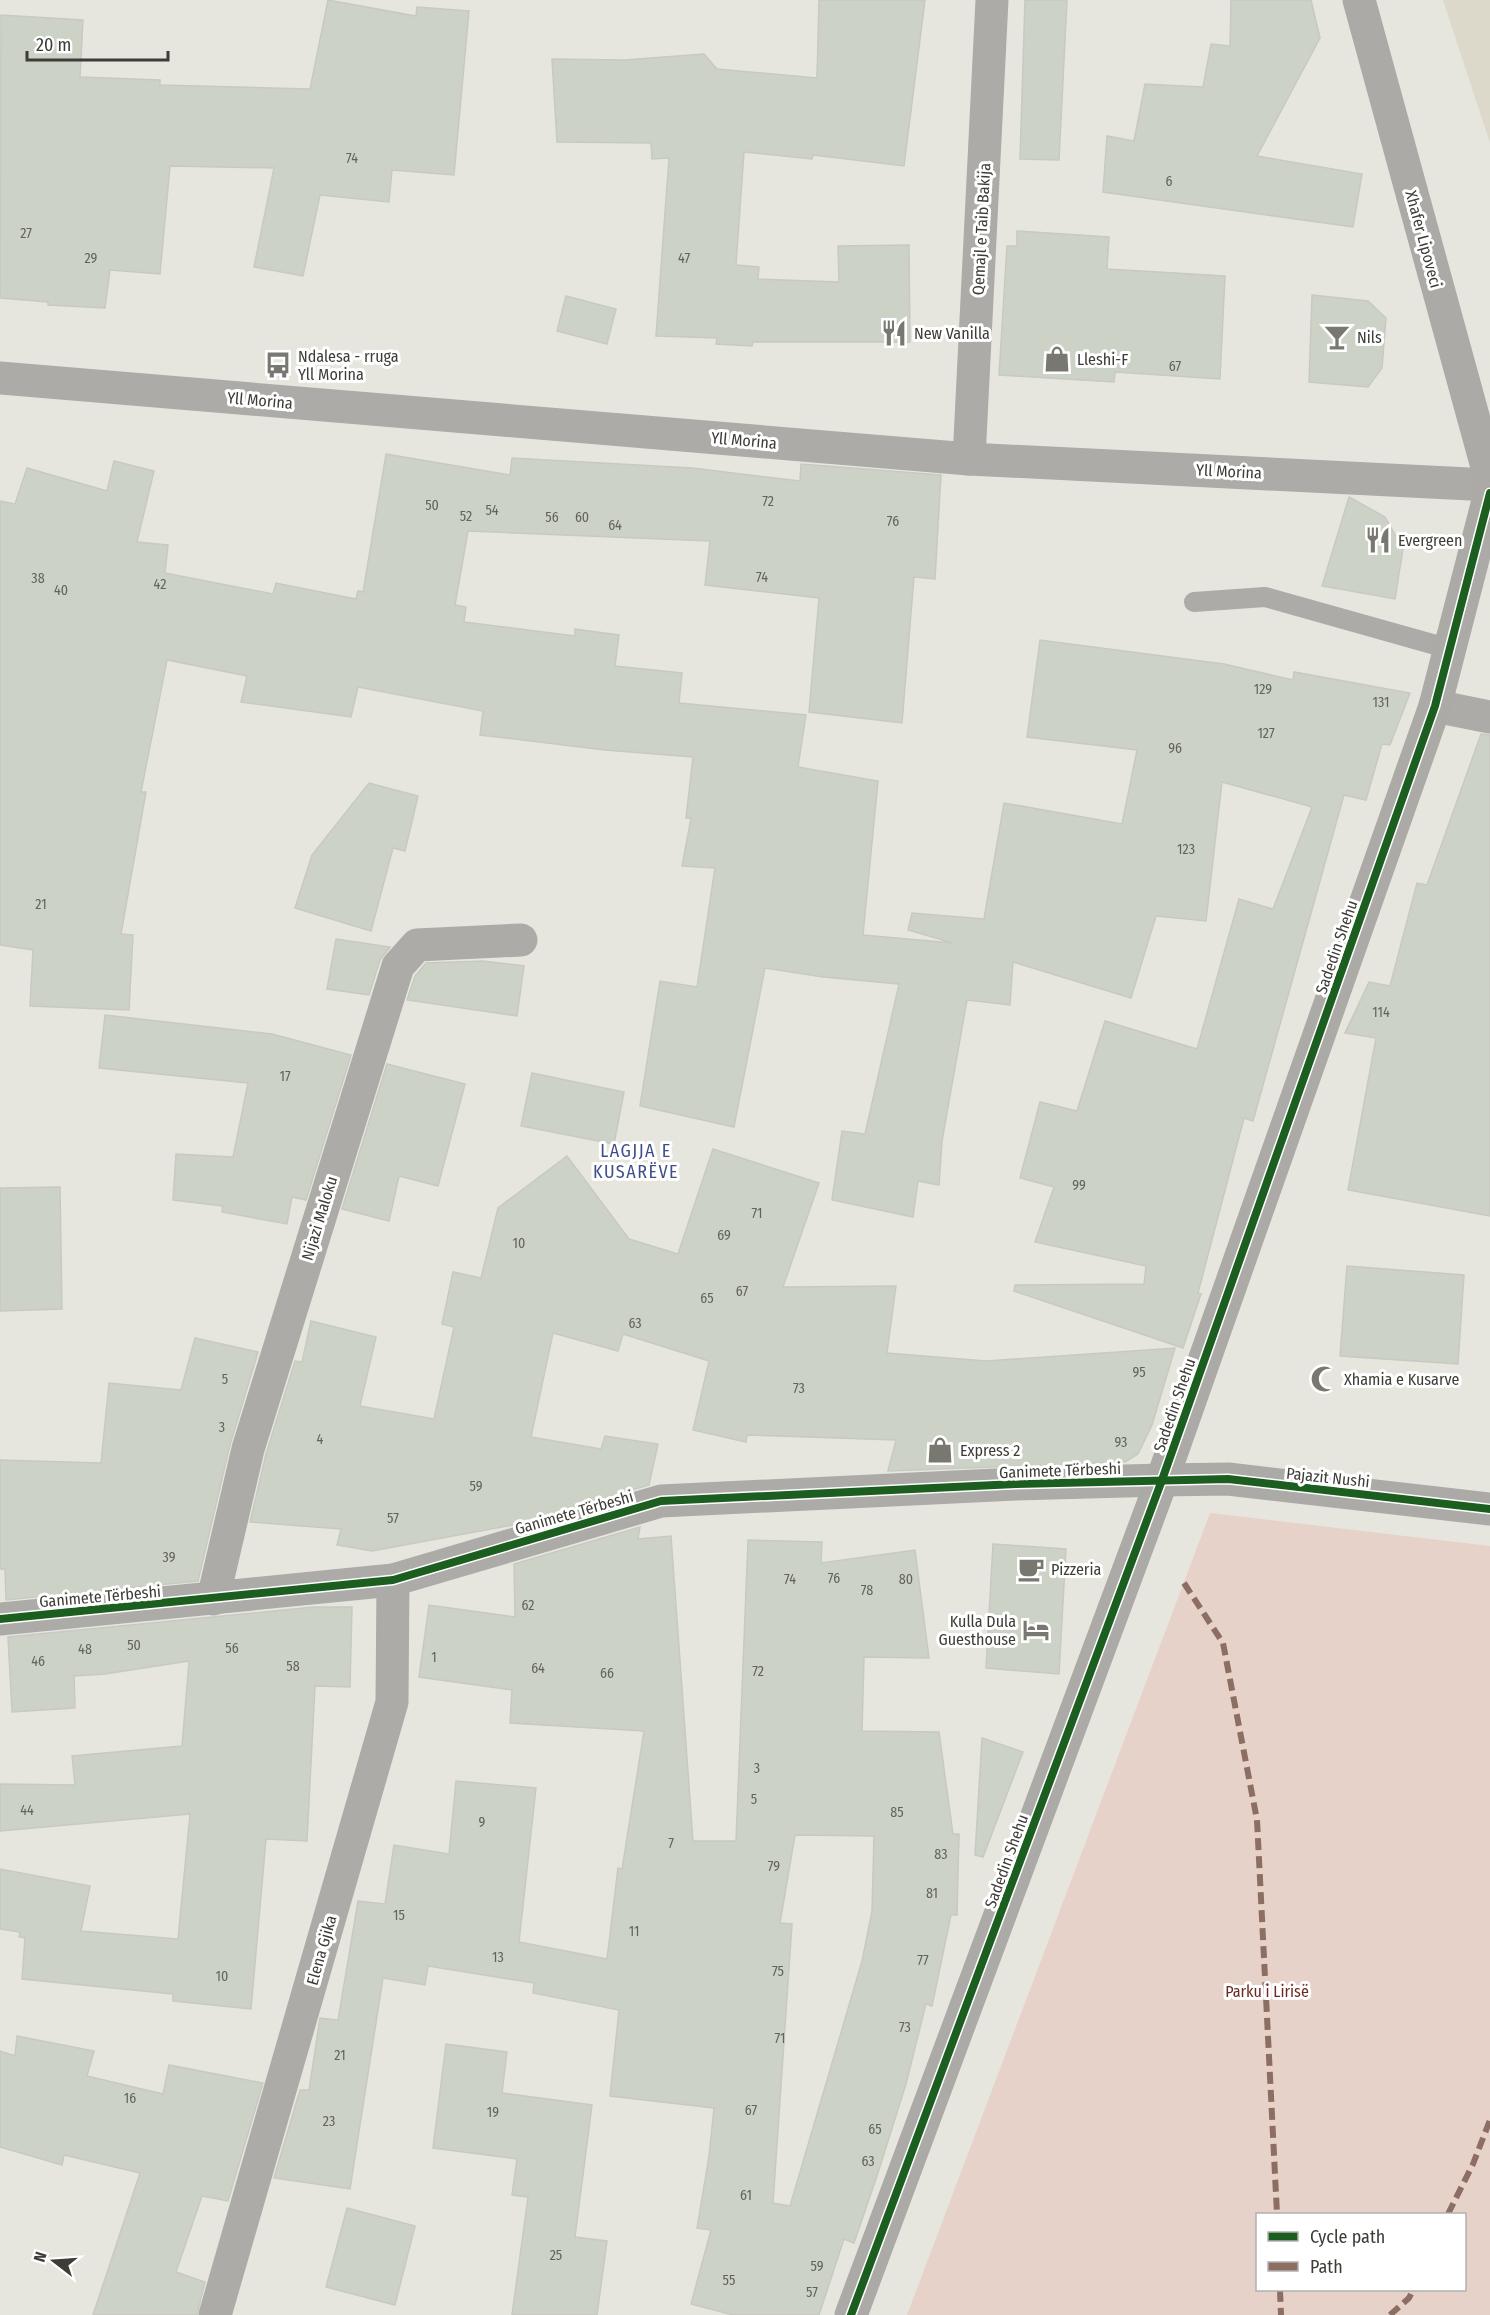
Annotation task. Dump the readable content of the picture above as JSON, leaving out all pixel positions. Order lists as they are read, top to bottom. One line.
{"streets":{"street":["Qemajl e Taib Bakija","Xhafer Lipoveci","Yll Morina","Sadedin Shehu","Nijazi Maloku","Ganimete Tërbeshi","Pajazit Nushi","Elena Gjika"]},"crossings":[["Qemajl e Taib Bakija","Yll Morina"],["Sadedin Shehu","Ganimete Tërbeshi"],["Sadedin Shehu","Pajazit Nushi"],["Nijazi Maloku","Ganimete Tërbeshi"],["Ganimete Tërbeshi","Pajazit Nushi"],["Ganimete Tërbeshi","Elena Gjika"]],"districts":["LAGJJA E KUSARËVE"],"parks":["Parku i Lirisë"],"places":{"restaurant":["New Vanilla","Evergreen"],"bar":["Nils"],"shop":["Lleshi-F","Express 2"],"bus stop":["Ndalesa - rruga Yll Morina"],"mosque":["Xhamia e Kusarve"],"cafe":["Pizzeria"],"hotel":["Kulla Dula Guesthouse"]},"house_numbers":["74","6","27","29","47","67","72","50","54","52","56","60","76","64","74","38","42","40","129","131","127","96","123","21","114","17","99","71","69","10","67","65","63","95","5","73","3","4","93","59","57","39","76","74","80","78","62","50","56","48","1","46","58","64","72","66","3","5","44","85","9","7","83","79","81","15","11","13","77","75","10","73","71","21","16","67","19","23","65","63","61","25","59","55","57"],"legend":["Cycle path","Path"],"scale_bar":"20 m","north":"left"}
